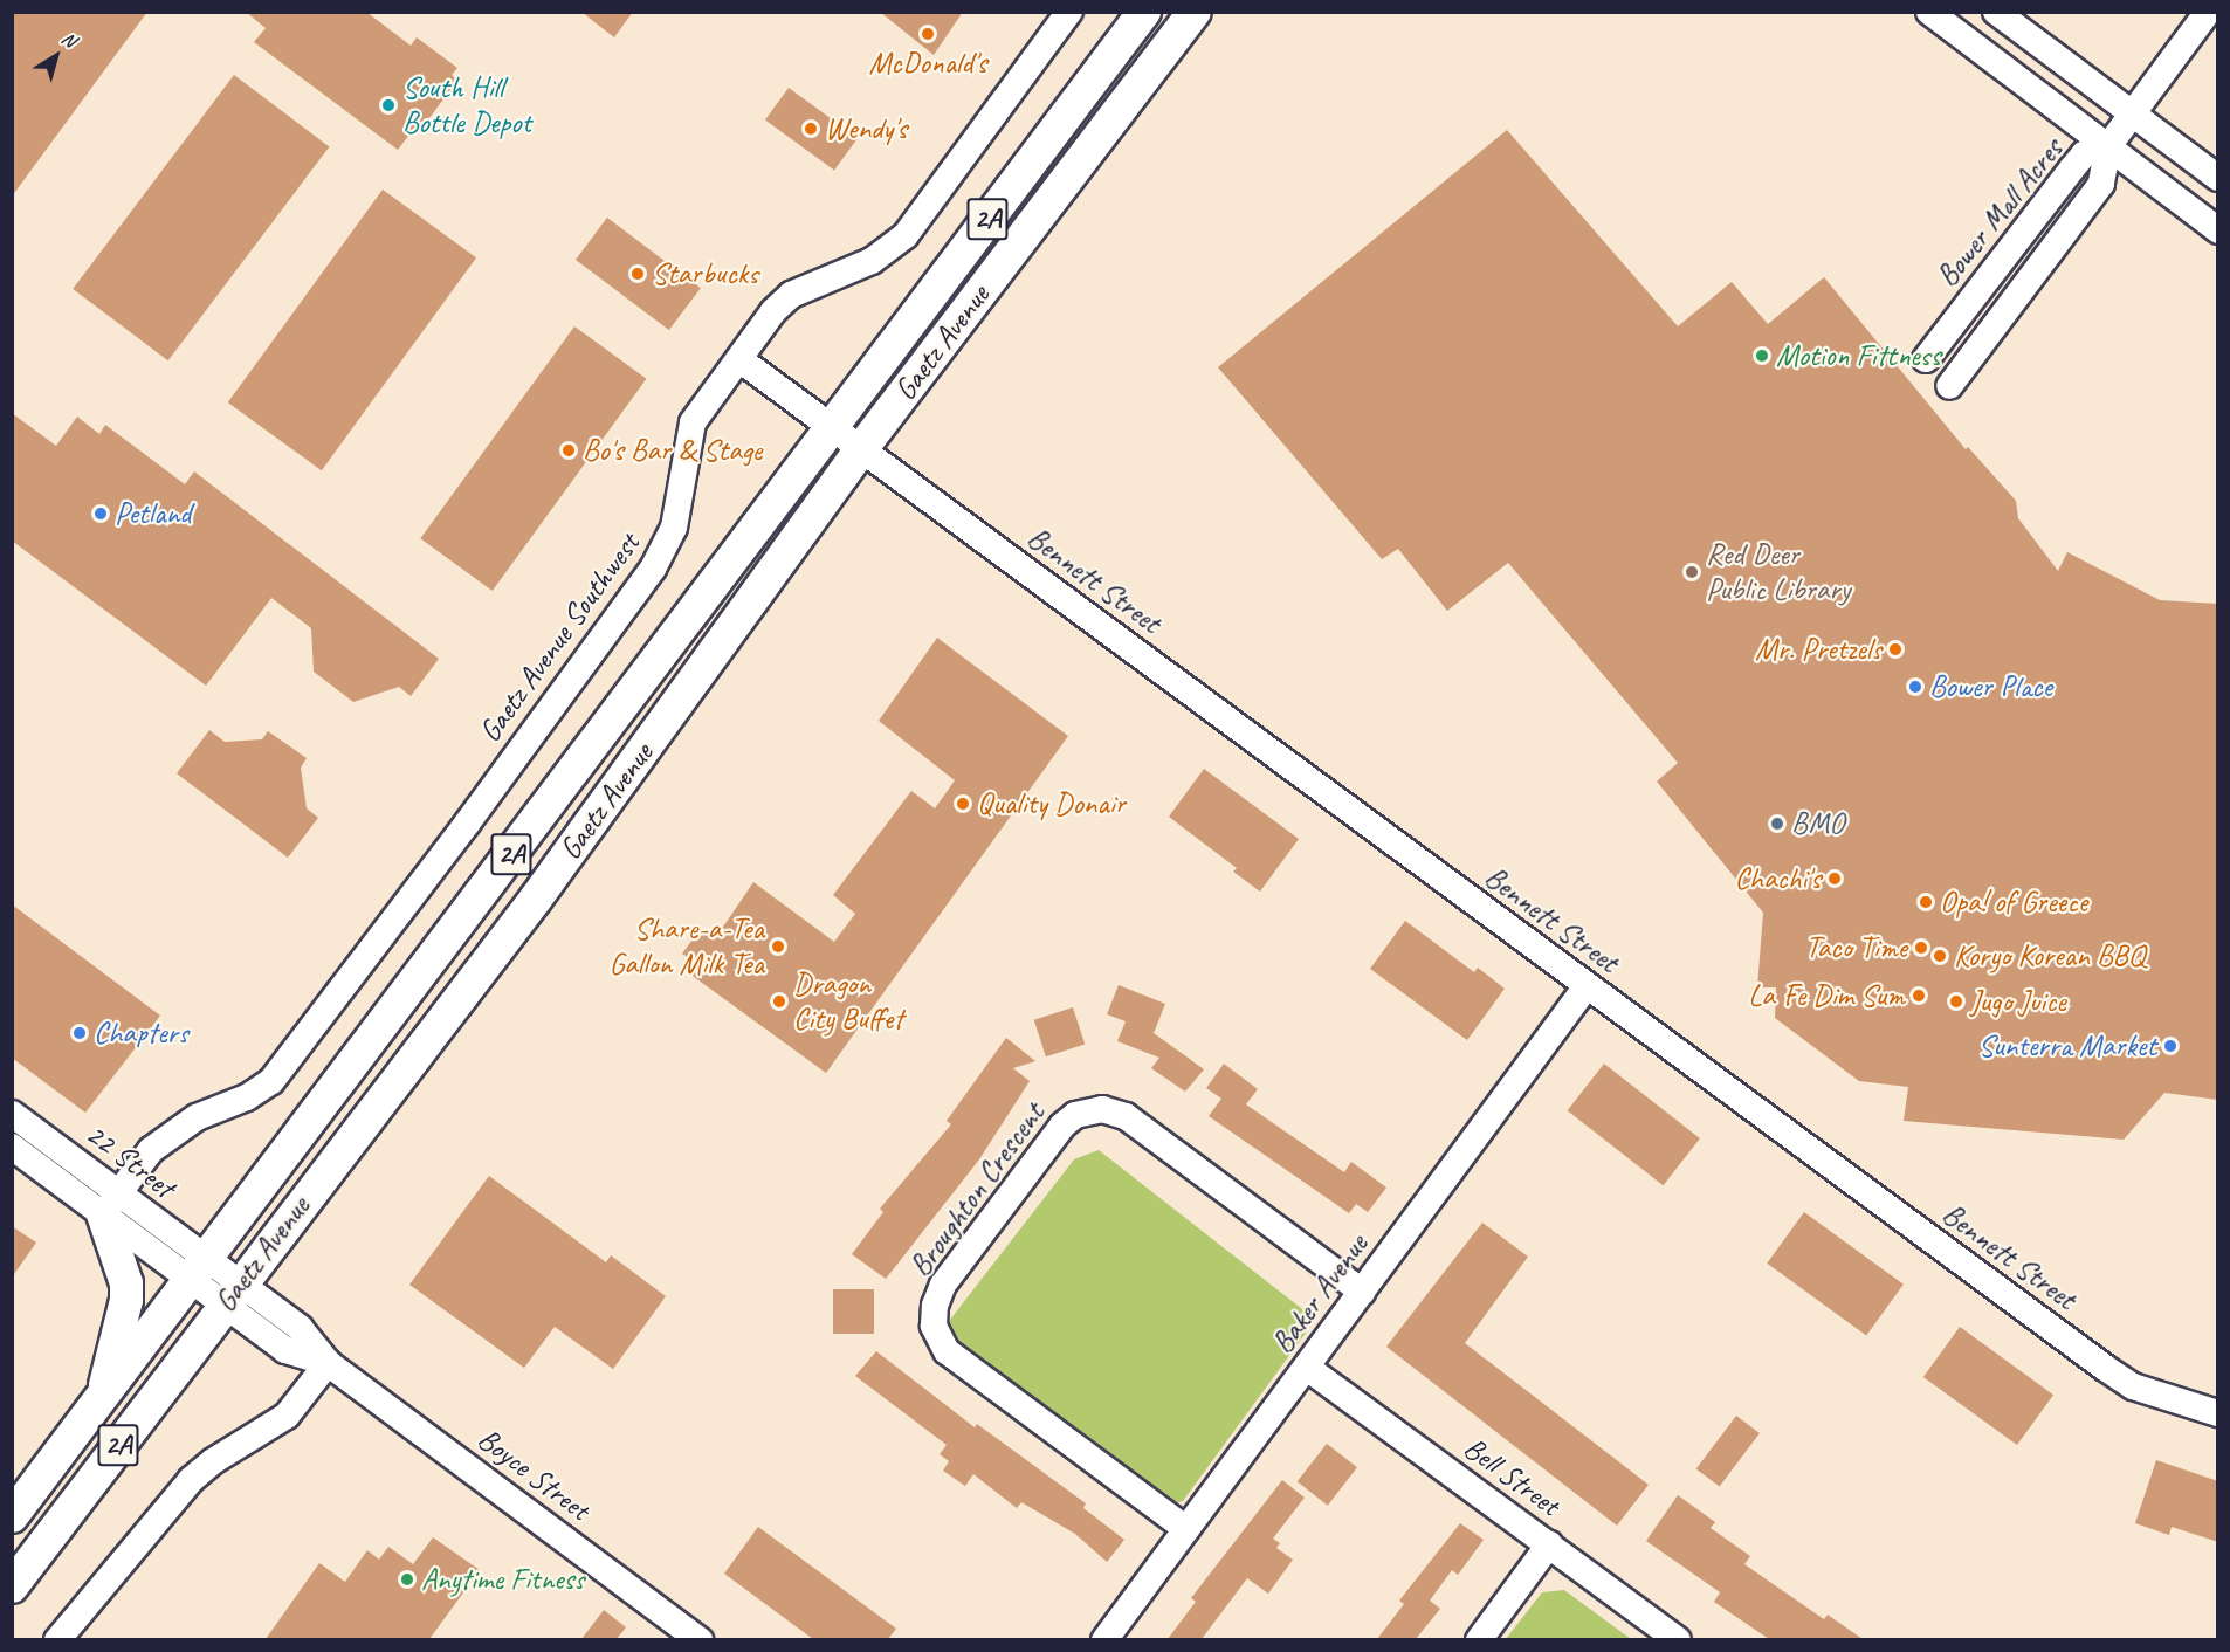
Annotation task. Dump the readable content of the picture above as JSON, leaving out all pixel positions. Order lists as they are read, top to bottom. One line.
{"streets":{"main road":["2A","Gaetz Avenue"],"street":["Bower Mall Acres","Bennett Street","Gaetz Avenue Southwest","22 Street","Broughton Crescent","Baker Avenue","Boyce Street","Bell Street"]},"crossings":[["Gaetz Avenue","Bennett Street"],["Gaetz Avenue","22 Street"],["Gaetz Avenue","Boyce Street"],["Bennett Street","Baker Avenue"],["Gaetz Avenue Southwest","22 Street"],["22 Street","Boyce Street"],["Broughton Crescent","Baker Avenue"],["Baker Avenue","Bell Street"]],"places":["McDonald's","South Hill Bottle Depot","Wendy's","Starbucks","Motion Fittness","Bo's Bar & Stage","Petland","Red Deer Public Library","Mr. Pretzels","Bower Place","Quality Donair","BMO","Chachi's","Opa! of Greece","Share-a-Tea Gallon Milk Tea","Taco Time","Koryo Korean BBQ","La Fe Dim Sum","Dragon City Buffet","Jugo Juice","Chapters","Sunterra Market","Anytime Fitness"],"north":"top right"}
